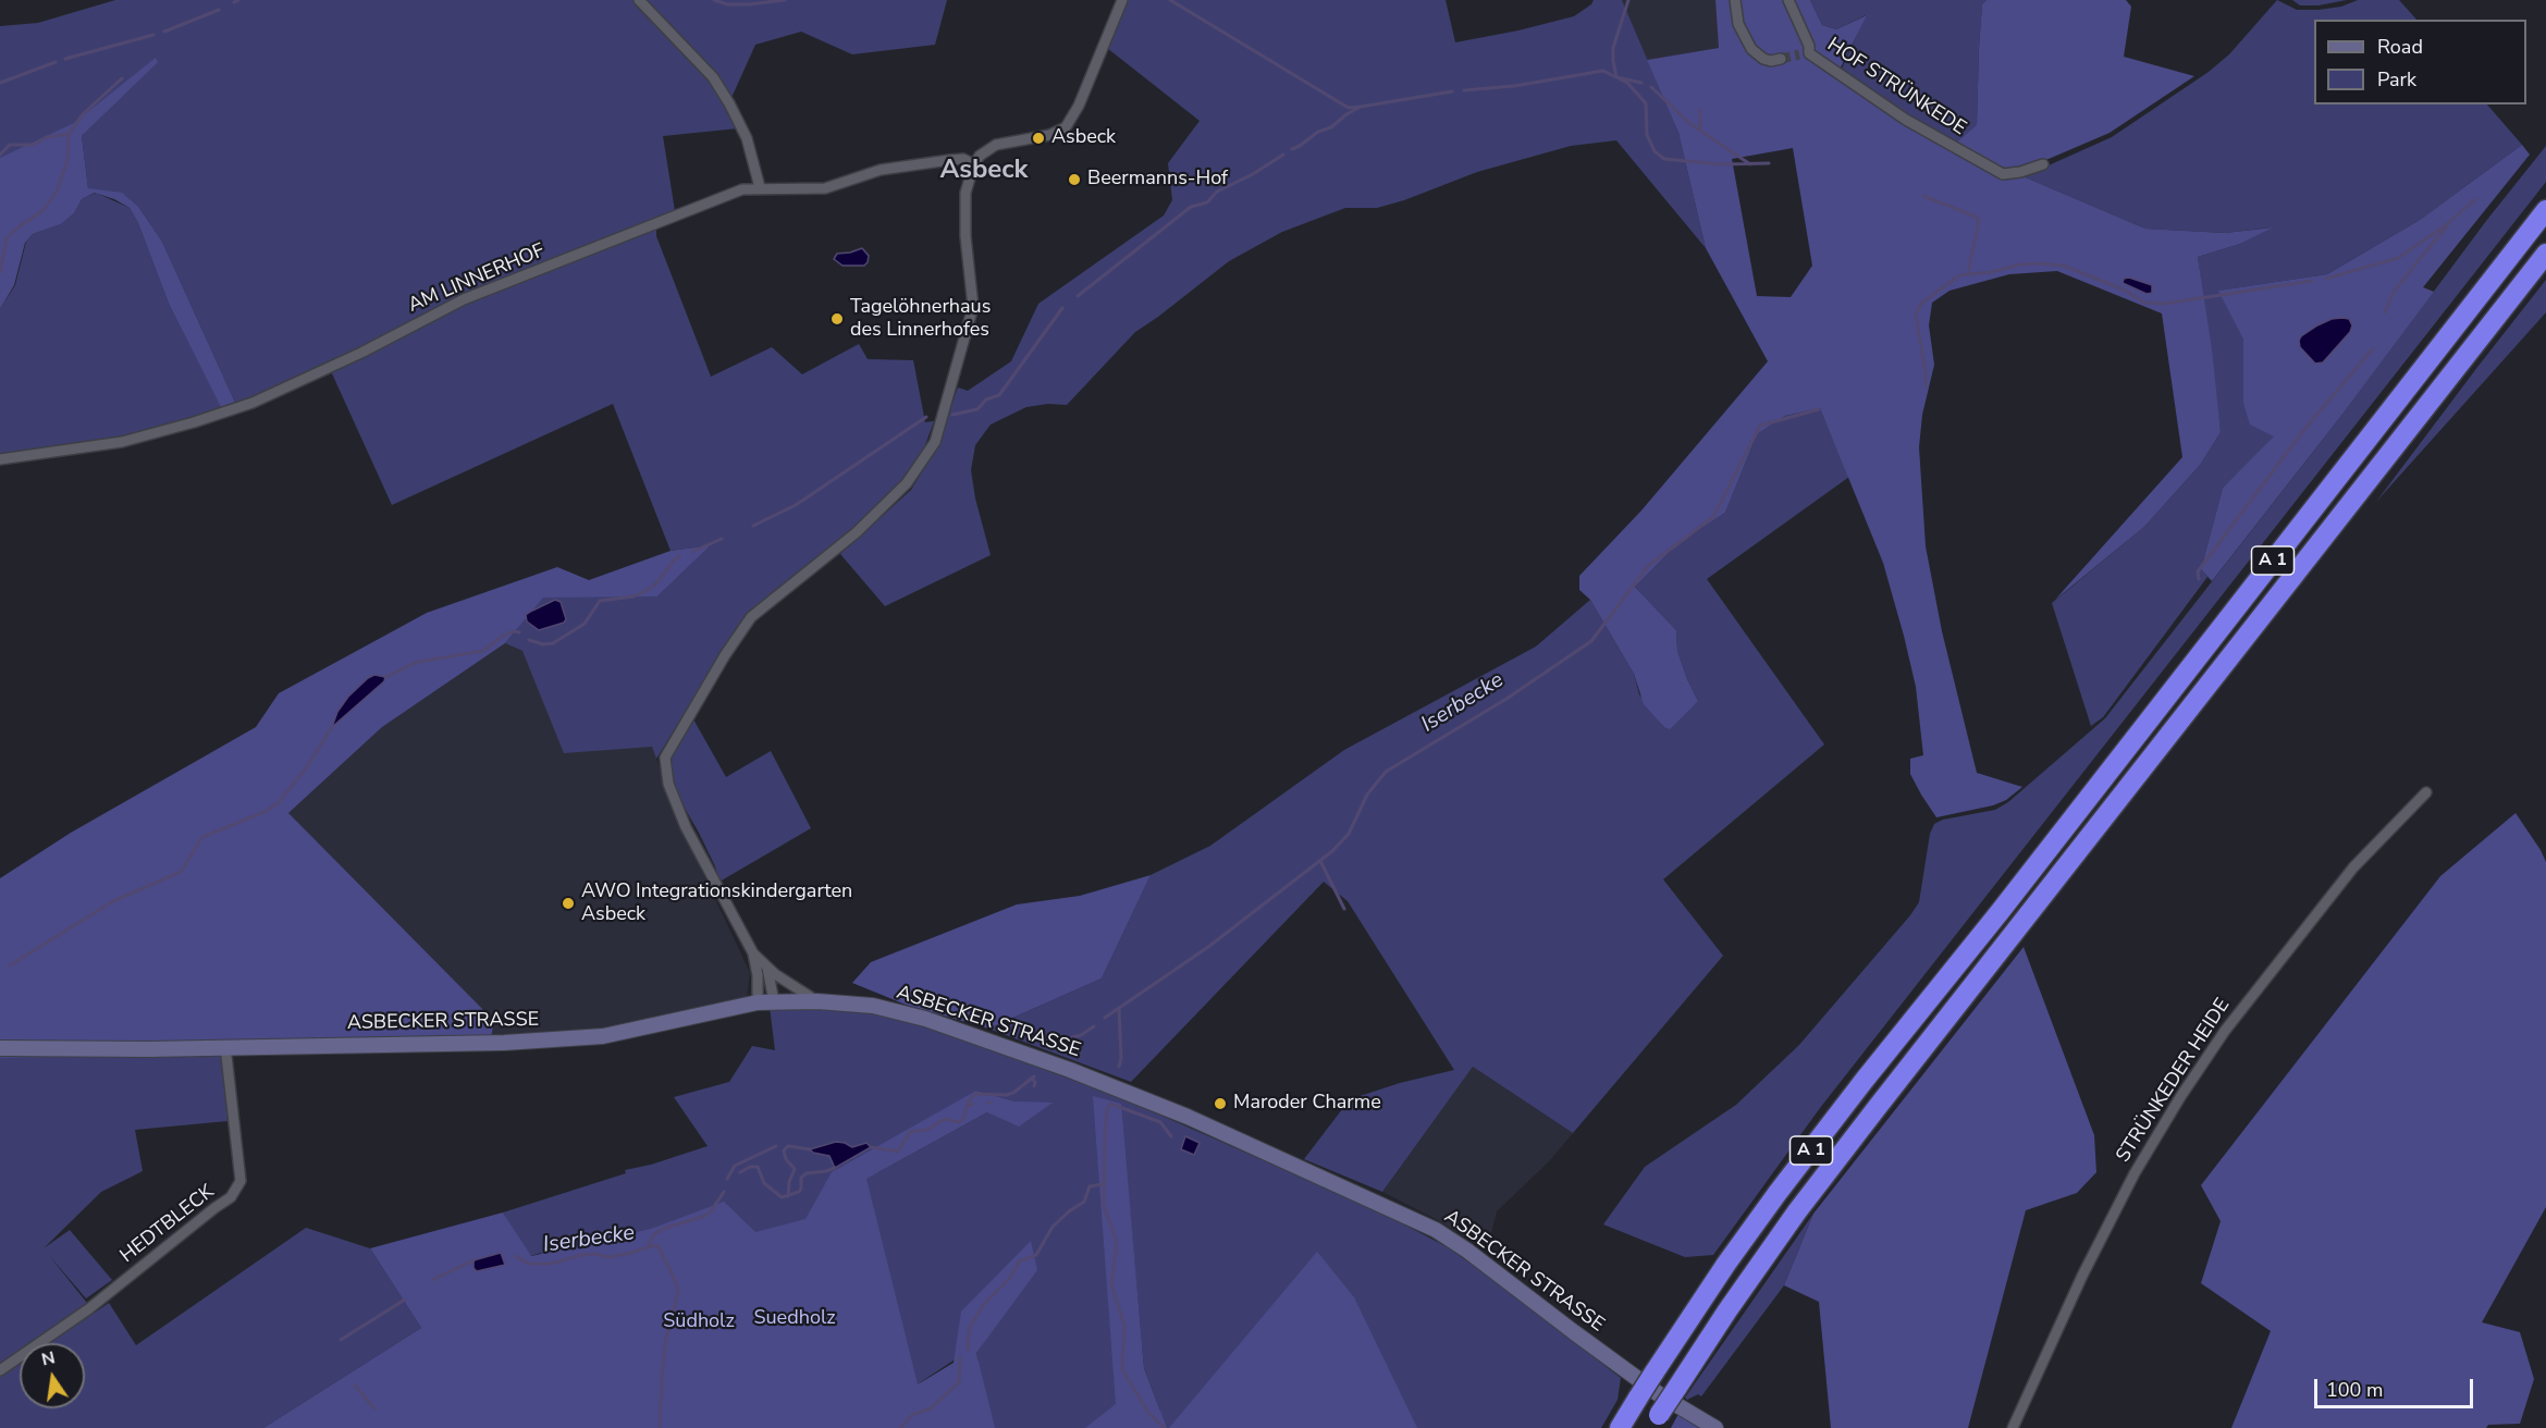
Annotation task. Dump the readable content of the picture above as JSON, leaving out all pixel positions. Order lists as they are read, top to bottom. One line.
{"streets":{"highway":["A 1"],"main road":["ASBECKER STRASSE"],"street":["HOF STRÜNKEDE","AM LINNERHOF","STRÜNKEDER HEIDE","HEDTBLECK"]},"crossings":[["ASBECKER STRASSE","HEDTBLECK"]],"districts":["Asbeck"],"water":["Iserbecke"],"parks":["Suedholz","Südholz"],"places":["Asbeck","Beermanns-Hof","Tagelöhnerhaus des Linnerhofes","AWO Integrationskindergarten Asbeck","Maroder Charme"],"legend":["Road","Park"],"scale_bar":"100 m","north":"top"}
